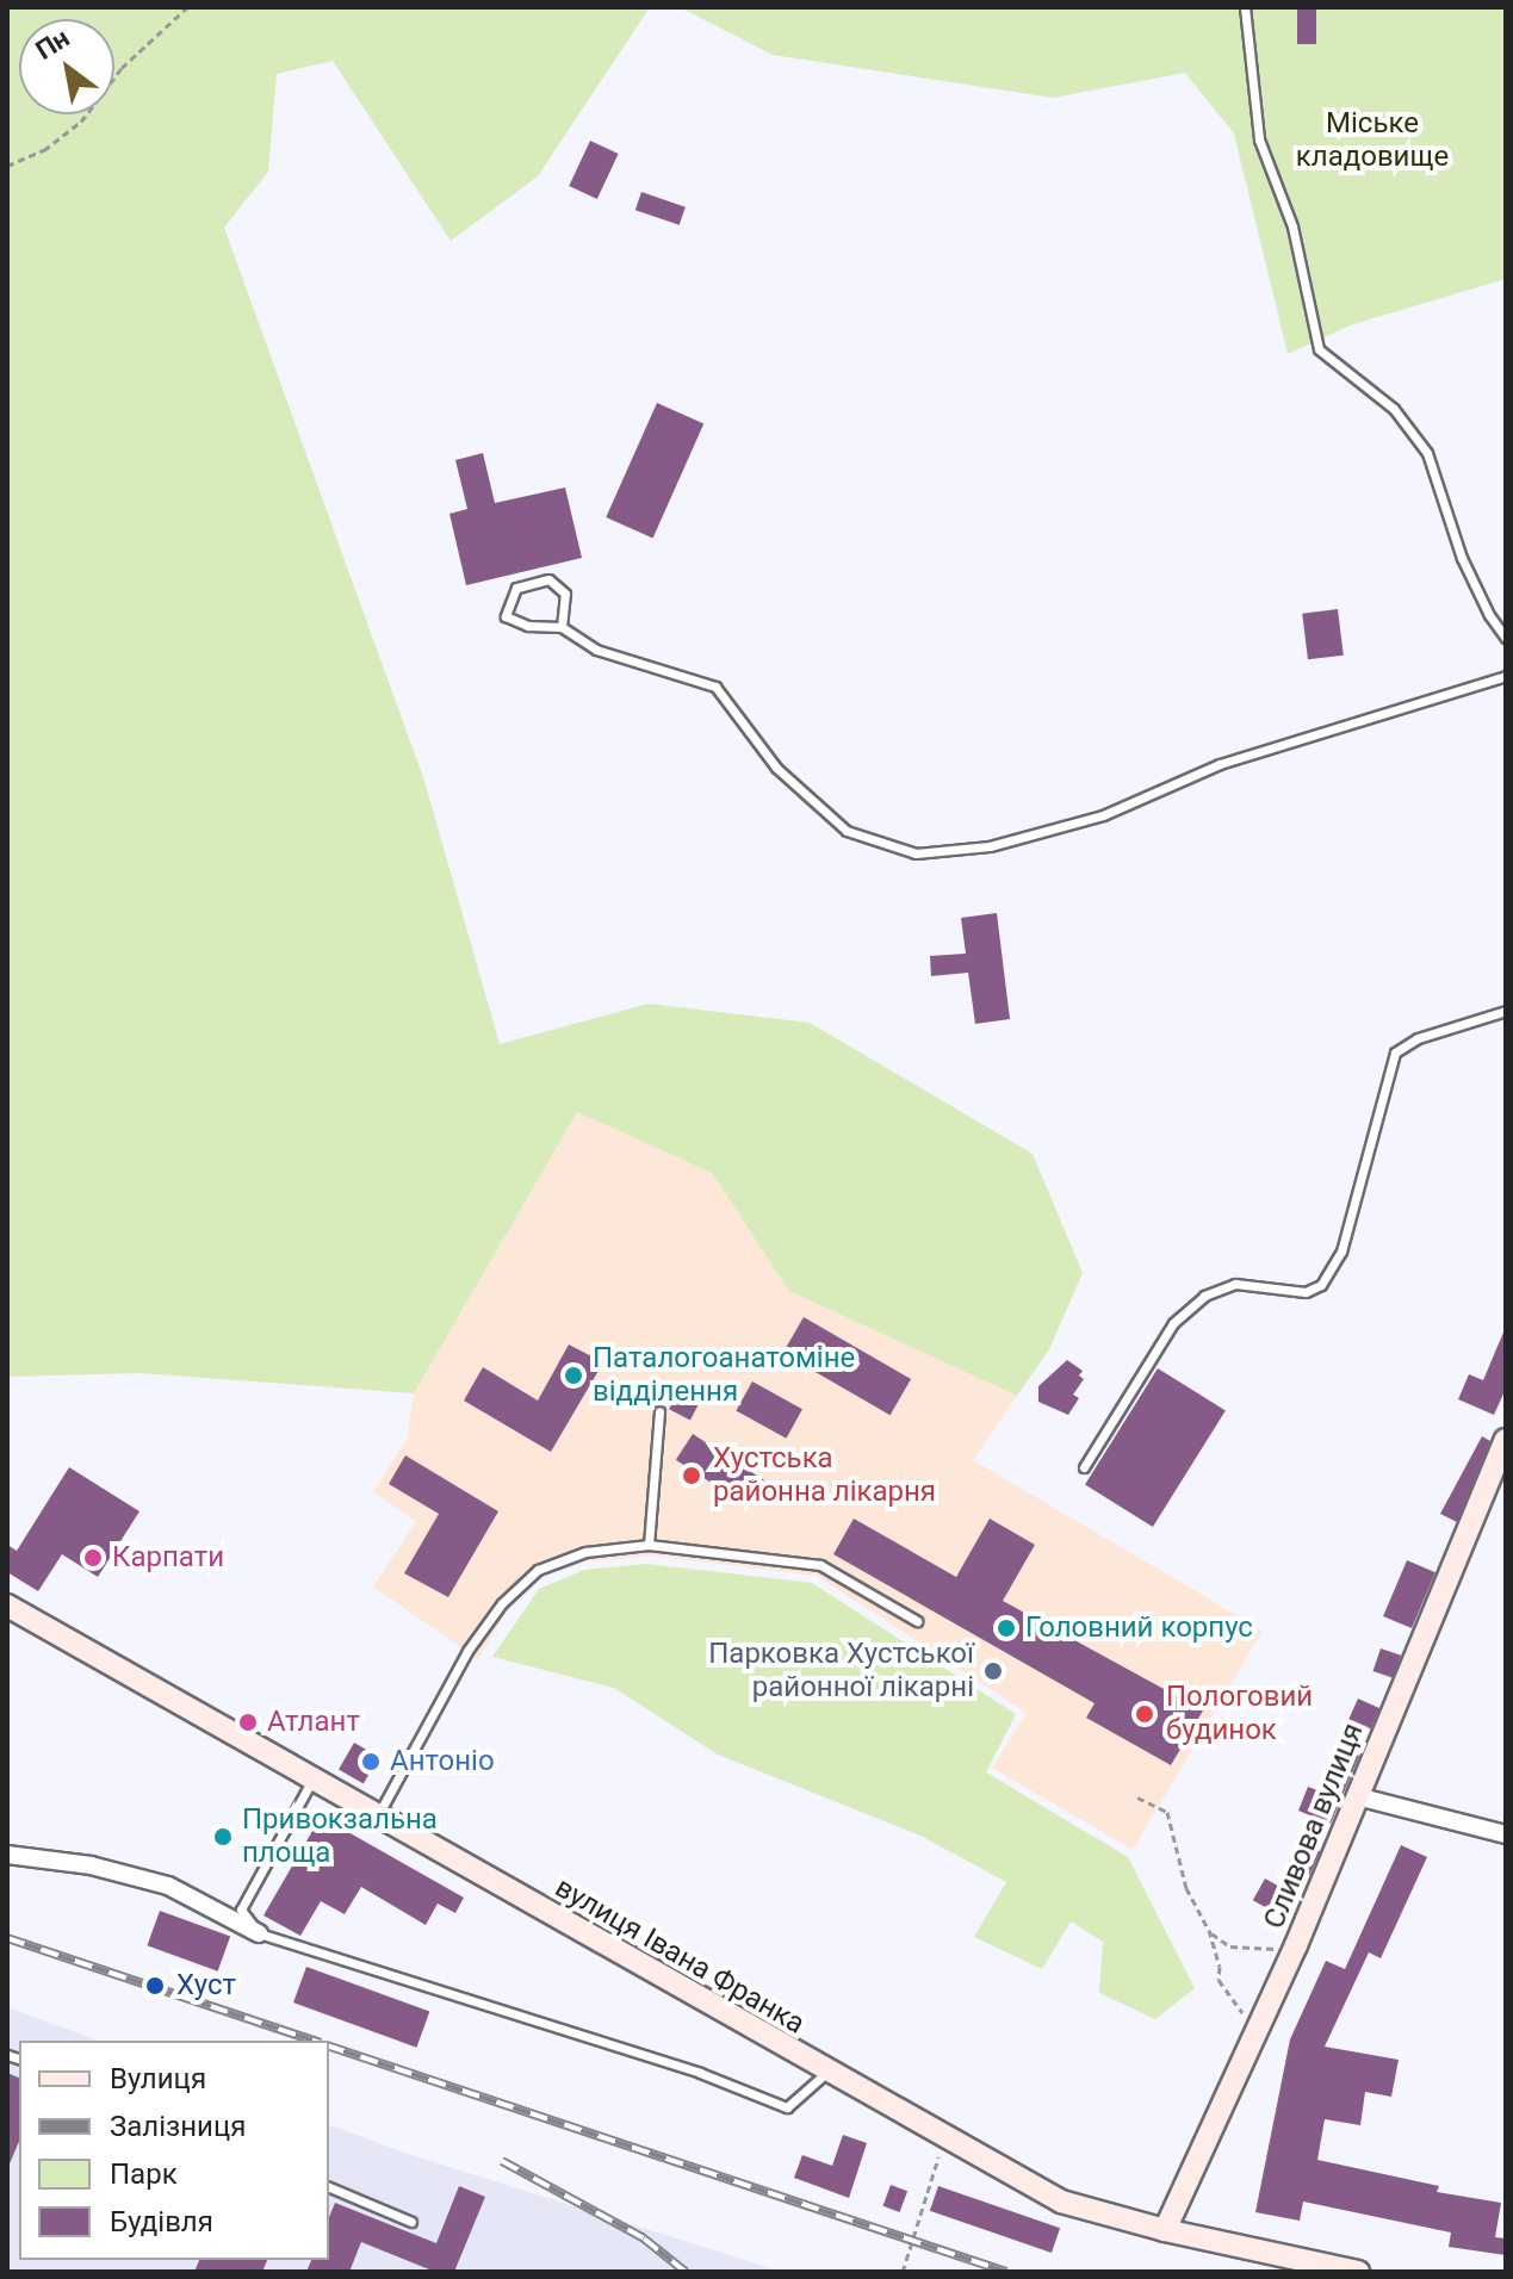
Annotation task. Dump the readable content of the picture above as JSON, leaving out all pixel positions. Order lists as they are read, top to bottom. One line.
{"streets":{"main road":["Сливова вулиця","вулиця Івана Франка"]},"crossings":[["Сливова вулиця","вулиця Івана Франка"]],"parks":["Міське кладовище"],"places":["Паталогоанатоміне відділення","Хустська районна лікарня","Карпати","Головний корпус","Парковка Хустської районної лікарні","Пологовий будинок","Атлант","Антоніо","Привокзальна площа","Хуст"],"legend":["Вулиця","Залізниця","Парк","Будівля"],"north":"top left"}
